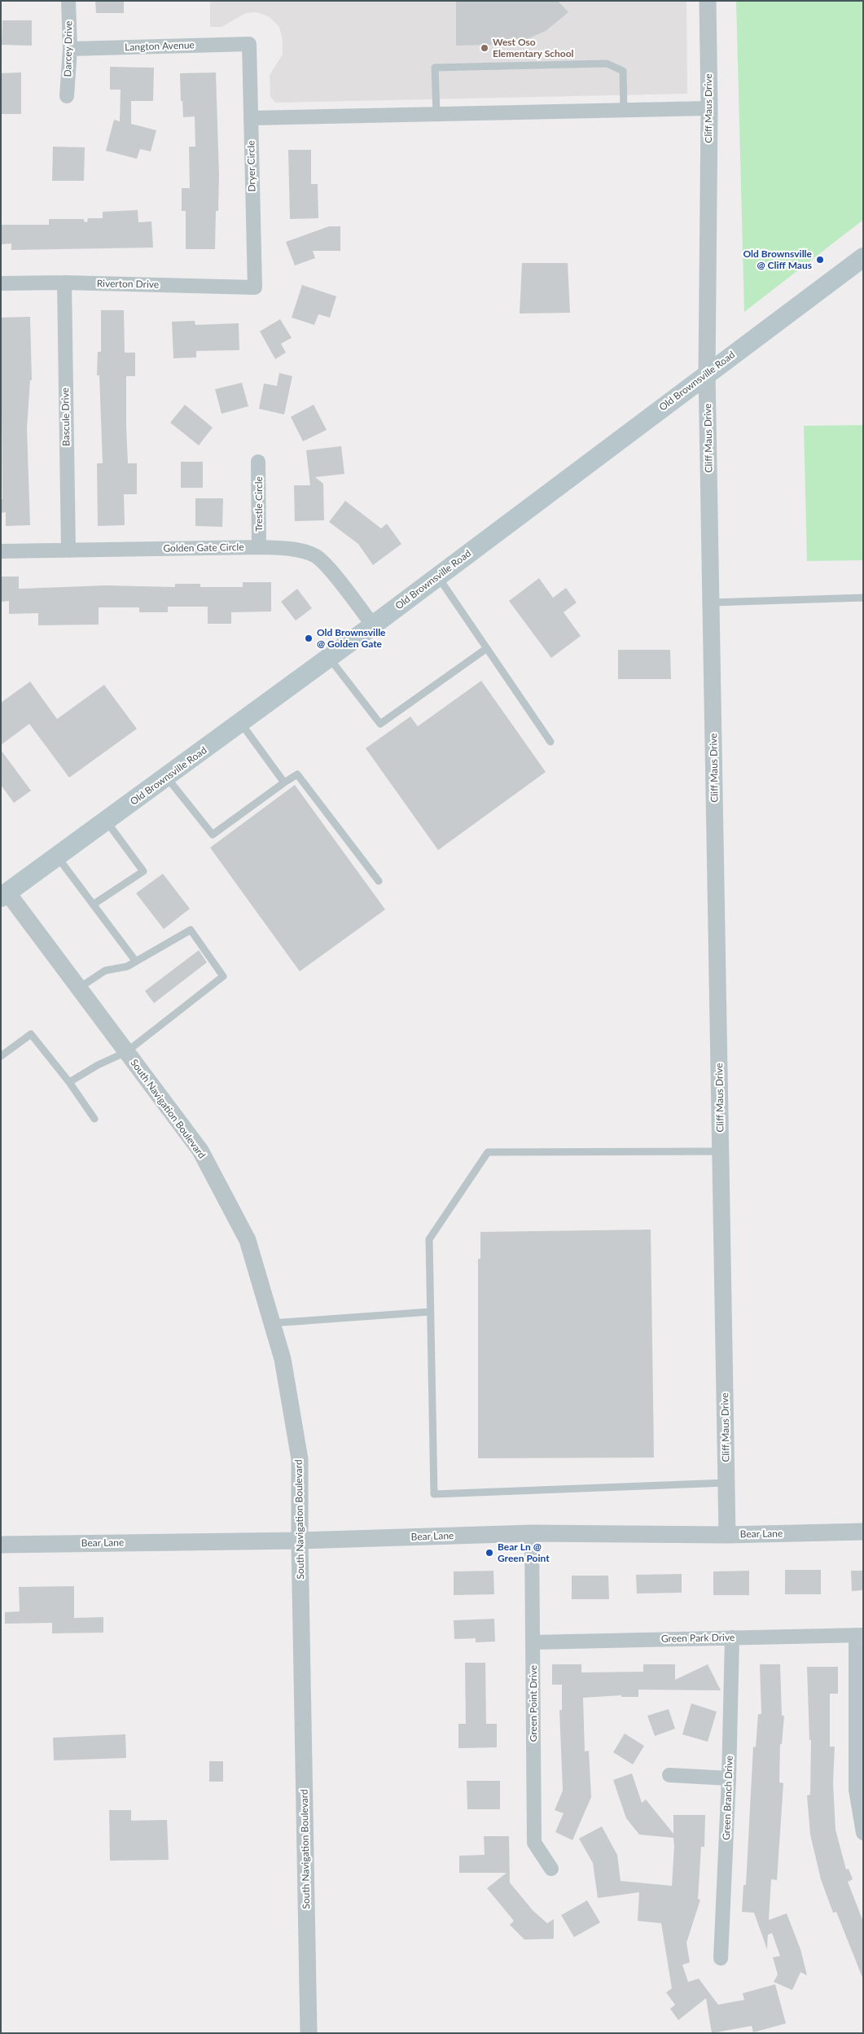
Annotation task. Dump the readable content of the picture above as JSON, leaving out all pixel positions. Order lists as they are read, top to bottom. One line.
{"streets":{"main road":["Old Brownsville Road"],"street":["Langton Avenue","Darcey Drive","Cliff Maus Drive","Dryer Circle","Riverton Drive","Bascule Drive","Trestle Circle","Golden Gate Circle","South Navigation Boulevard","Bear Lane","Green Park Drive","Green Point Drive","Green Branch Drive"]},"crossings":[["Langton Avenue","Darcey Drive"],["Langton Avenue","Dryer Circle"],["Cliff Maus Drive","Old Brownsville Road"],["Cliff Maus Drive","Bear Lane"],["Dryer Circle","Riverton Drive"],["Riverton Drive","Bascule Drive"],["Old Brownsville Road","Golden Gate Circle"],["Old Brownsville Road","South Navigation Boulevard"],["Bascule Drive","Golden Gate Circle"],["Trestle Circle","Golden Gate Circle"],["South Navigation Boulevard","Bear Lane"],["Bear Lane","Green Point Drive"],["Green Park Drive","Green Point Drive"],["Green Park Drive","Green Branch Drive"]],"places":["West Oso Elementary School","Old Brownsville @ Cliff Maus","Old Brownsville @ Golden Gate","Bear Ln @ Green Point"]}
